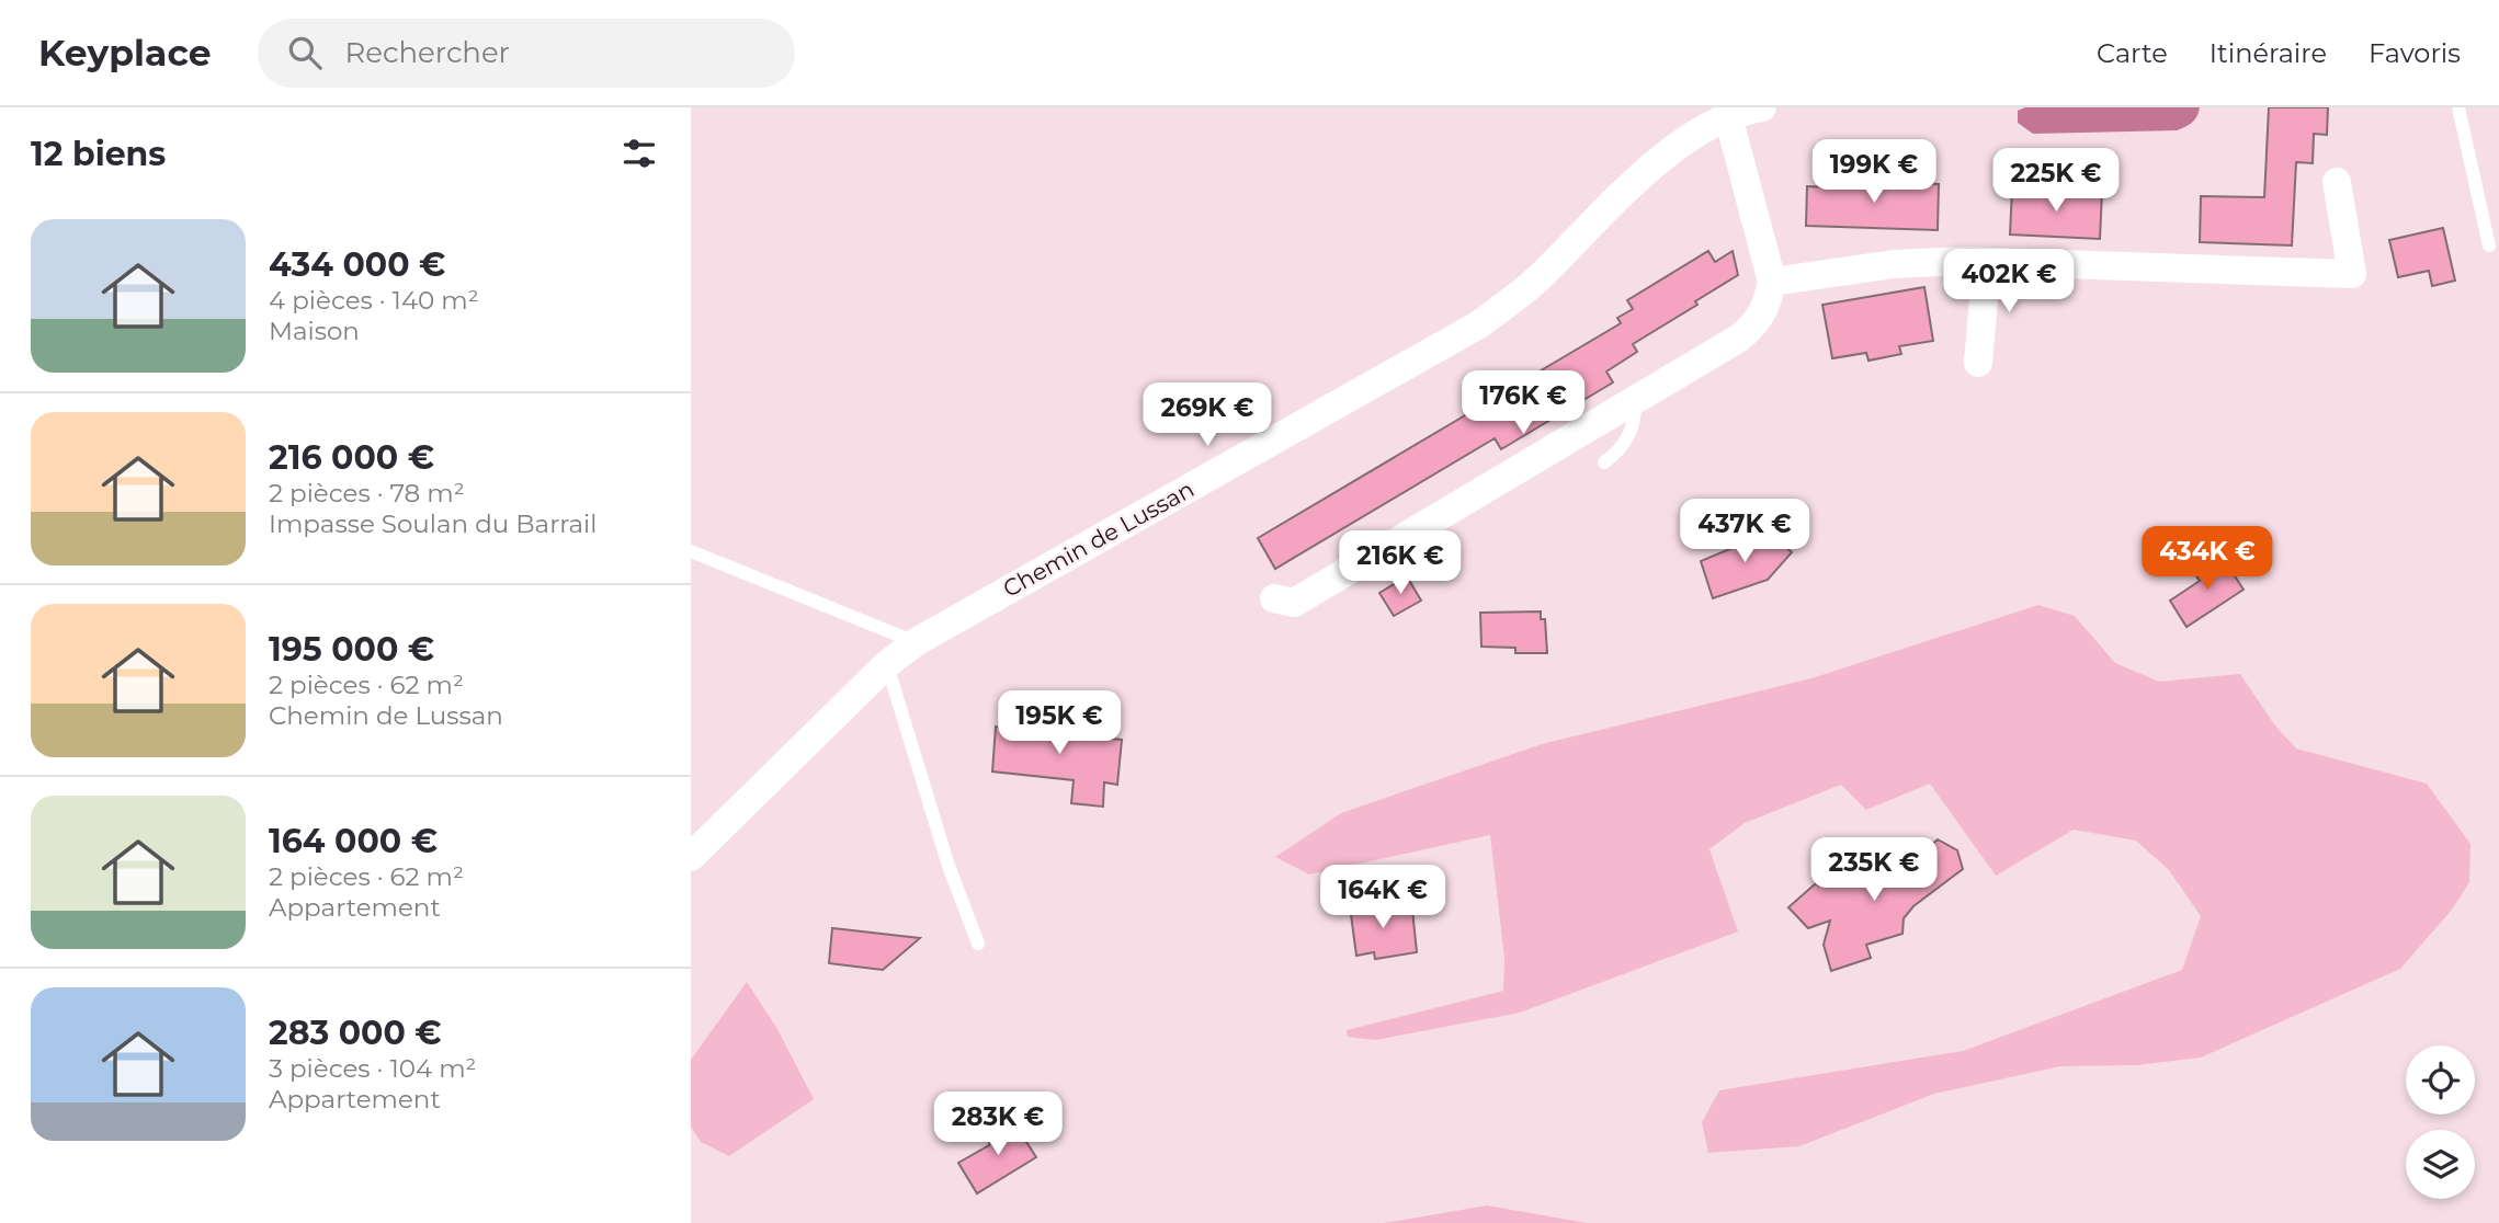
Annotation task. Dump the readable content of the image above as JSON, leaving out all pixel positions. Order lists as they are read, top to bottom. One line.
{"streets":{"street":["Chemin de Lussan"]},"page":{"header":"Keyplace","search":"Rechercher","nav":["Carte","Itinéraire","Favoris"],"heading":"12 biens","price":["199K €","225K €","402K €","176K €","269K €","437K €","434K €","216K €","195K €","235K €","164K €","283K €"],"list":[{"name":"434 000 €","note":"4 pièces · 140 m² · Maison"},{"name":"216 000 €","note":"2 pièces · 78 m² · Impasse Soulan du Barrail"},{"name":"195 000 €","note":"2 pièces · 62 m² · Chemin de Lussan"},{"name":"164 000 €","note":"2 pièces · 62 m² · Appartement"},{"name":"283 000 €","note":"3 pièces · 104 m² · Appartement"}]}}
